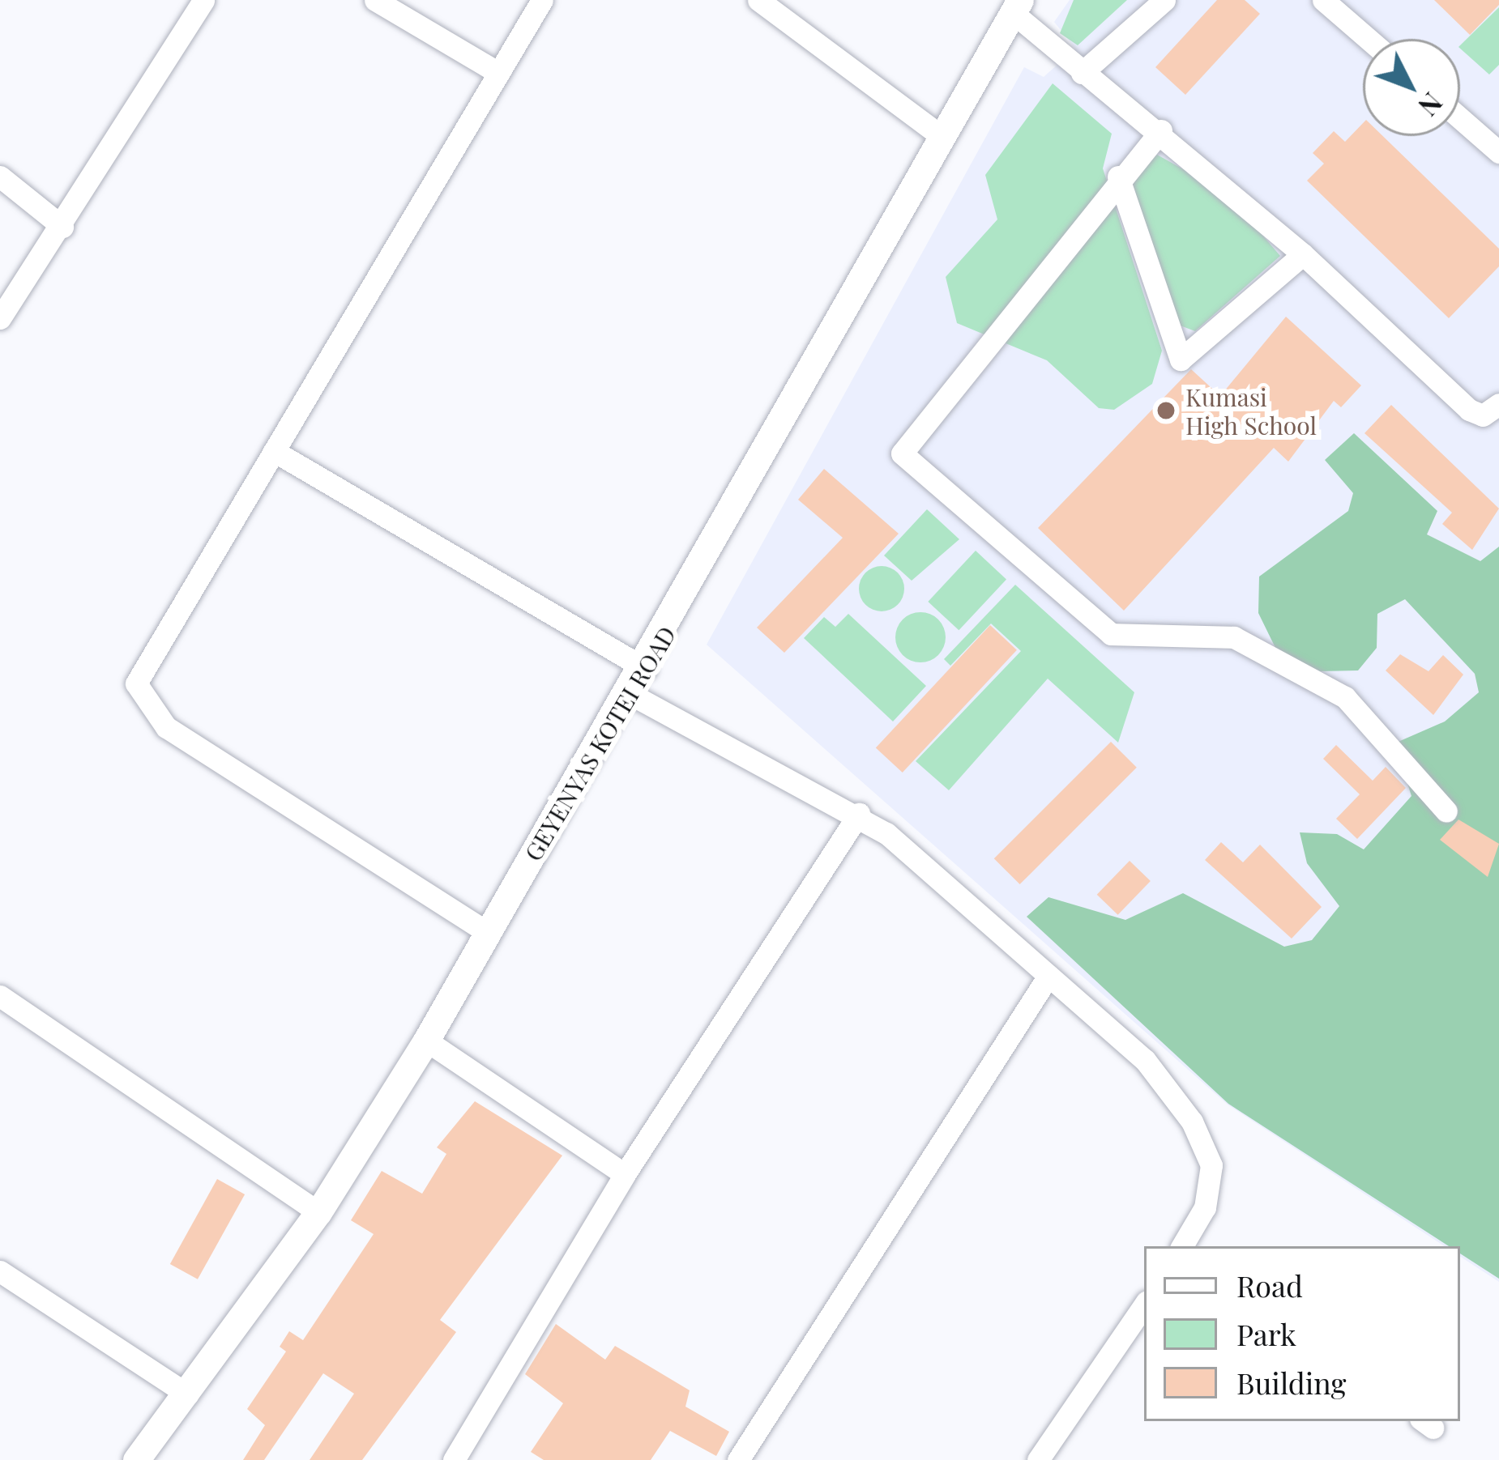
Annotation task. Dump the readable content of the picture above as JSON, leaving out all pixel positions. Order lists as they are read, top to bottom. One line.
{"streets":{"street":["GEYENYAS KOTEI ROAD"]},"places":["Kumasi High School"],"legend":["Road","Park","Building"],"north":"bottom right"}
